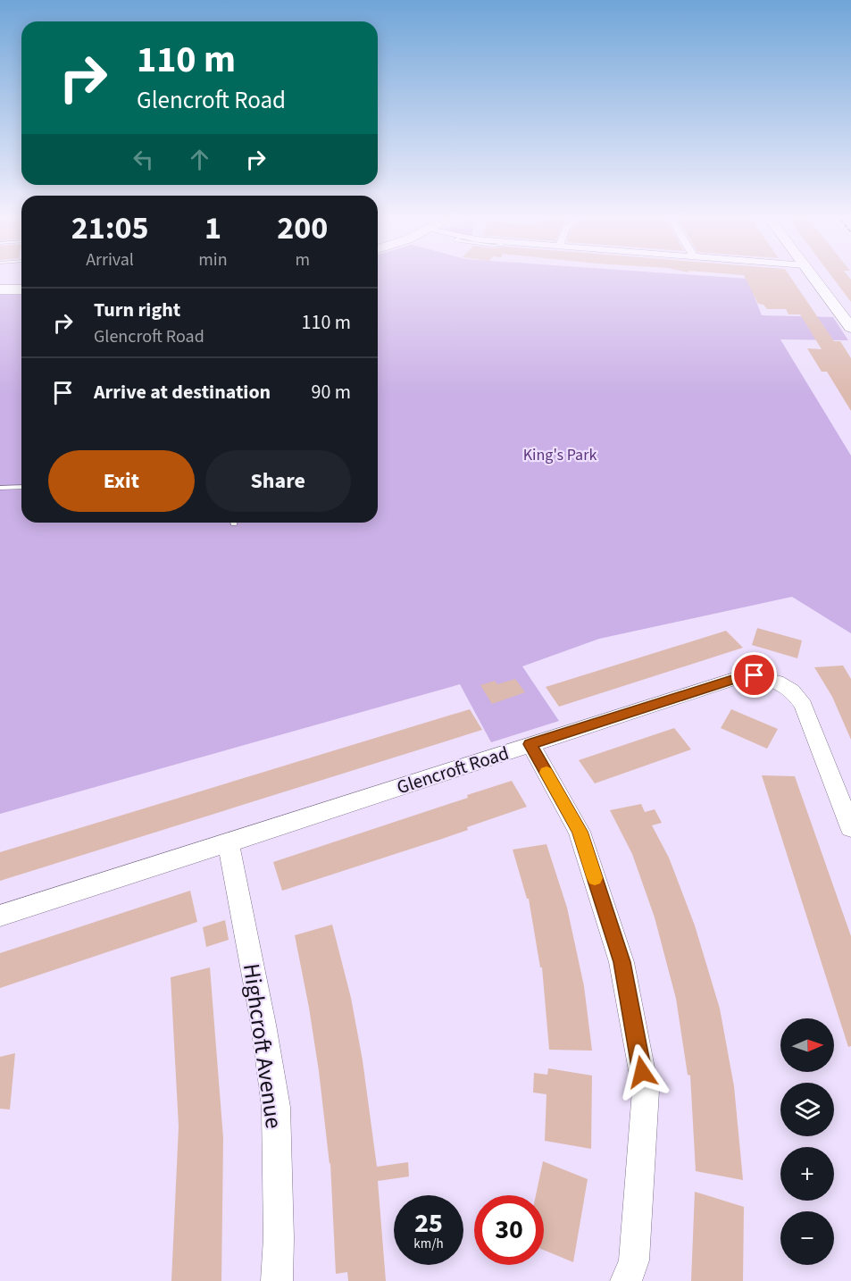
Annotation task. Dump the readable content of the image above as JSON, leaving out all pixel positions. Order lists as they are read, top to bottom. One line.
{"streets":{"street":["Glencroft Road","Highcroft Avenue"]},"crossings":[["Glencroft Road","Highcroft Avenue"]],"parks":["King's Park"],"north":"right","page":{"turn":["110 m","Glencroft Road"],"eta":["21:05","Arrival","1","min","200","m"],"list":[{"name":"Turn right","note":"Glencroft Road","value":"110 m"},{"name":"Arrive at destination","value":"90 m"}],"buttons":["Exit","Share"],"map_buttons":["+","−"],"speed":"25 km/h","limit":"30"}}
